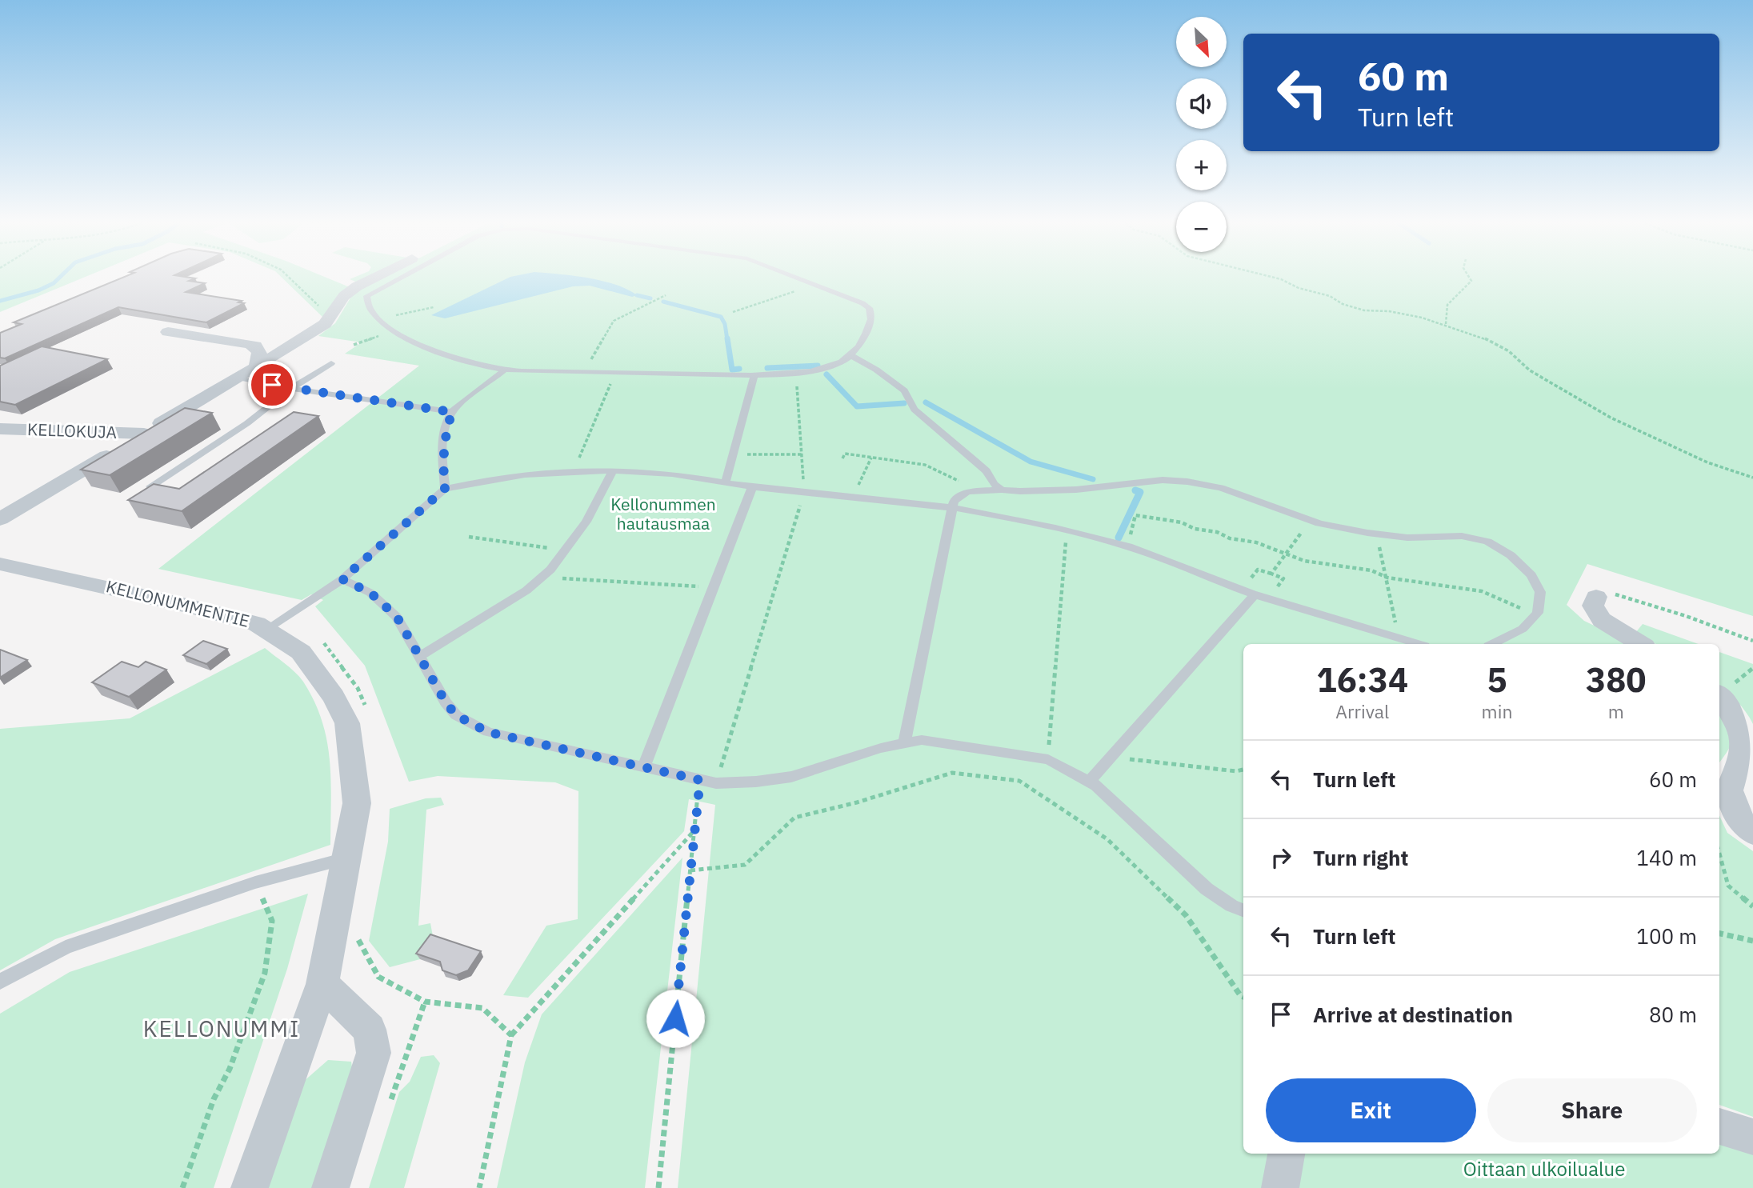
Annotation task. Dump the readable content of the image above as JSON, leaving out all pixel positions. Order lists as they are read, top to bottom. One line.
{"streets":{"street":["KELLOKUJA","KELLONUMMENTIE"]},"districts":["KELLONUMMI"],"parks":["Kellonummen hautausmaa","Oittaan ulkoilualue"],"north":"bottom right","page":{"map_buttons":["+","−"],"turn":["60 m","Turn left"],"eta":["16:34","Arrival","5","min","380","m"],"list":[{"name":"Turn left","value":"60 m"},{"name":"Turn right","value":"140 m"},{"name":"Turn left","value":"100 m"},{"name":"Arrive at destination","value":"80 m"}],"buttons":["Exit","Share"]}}
